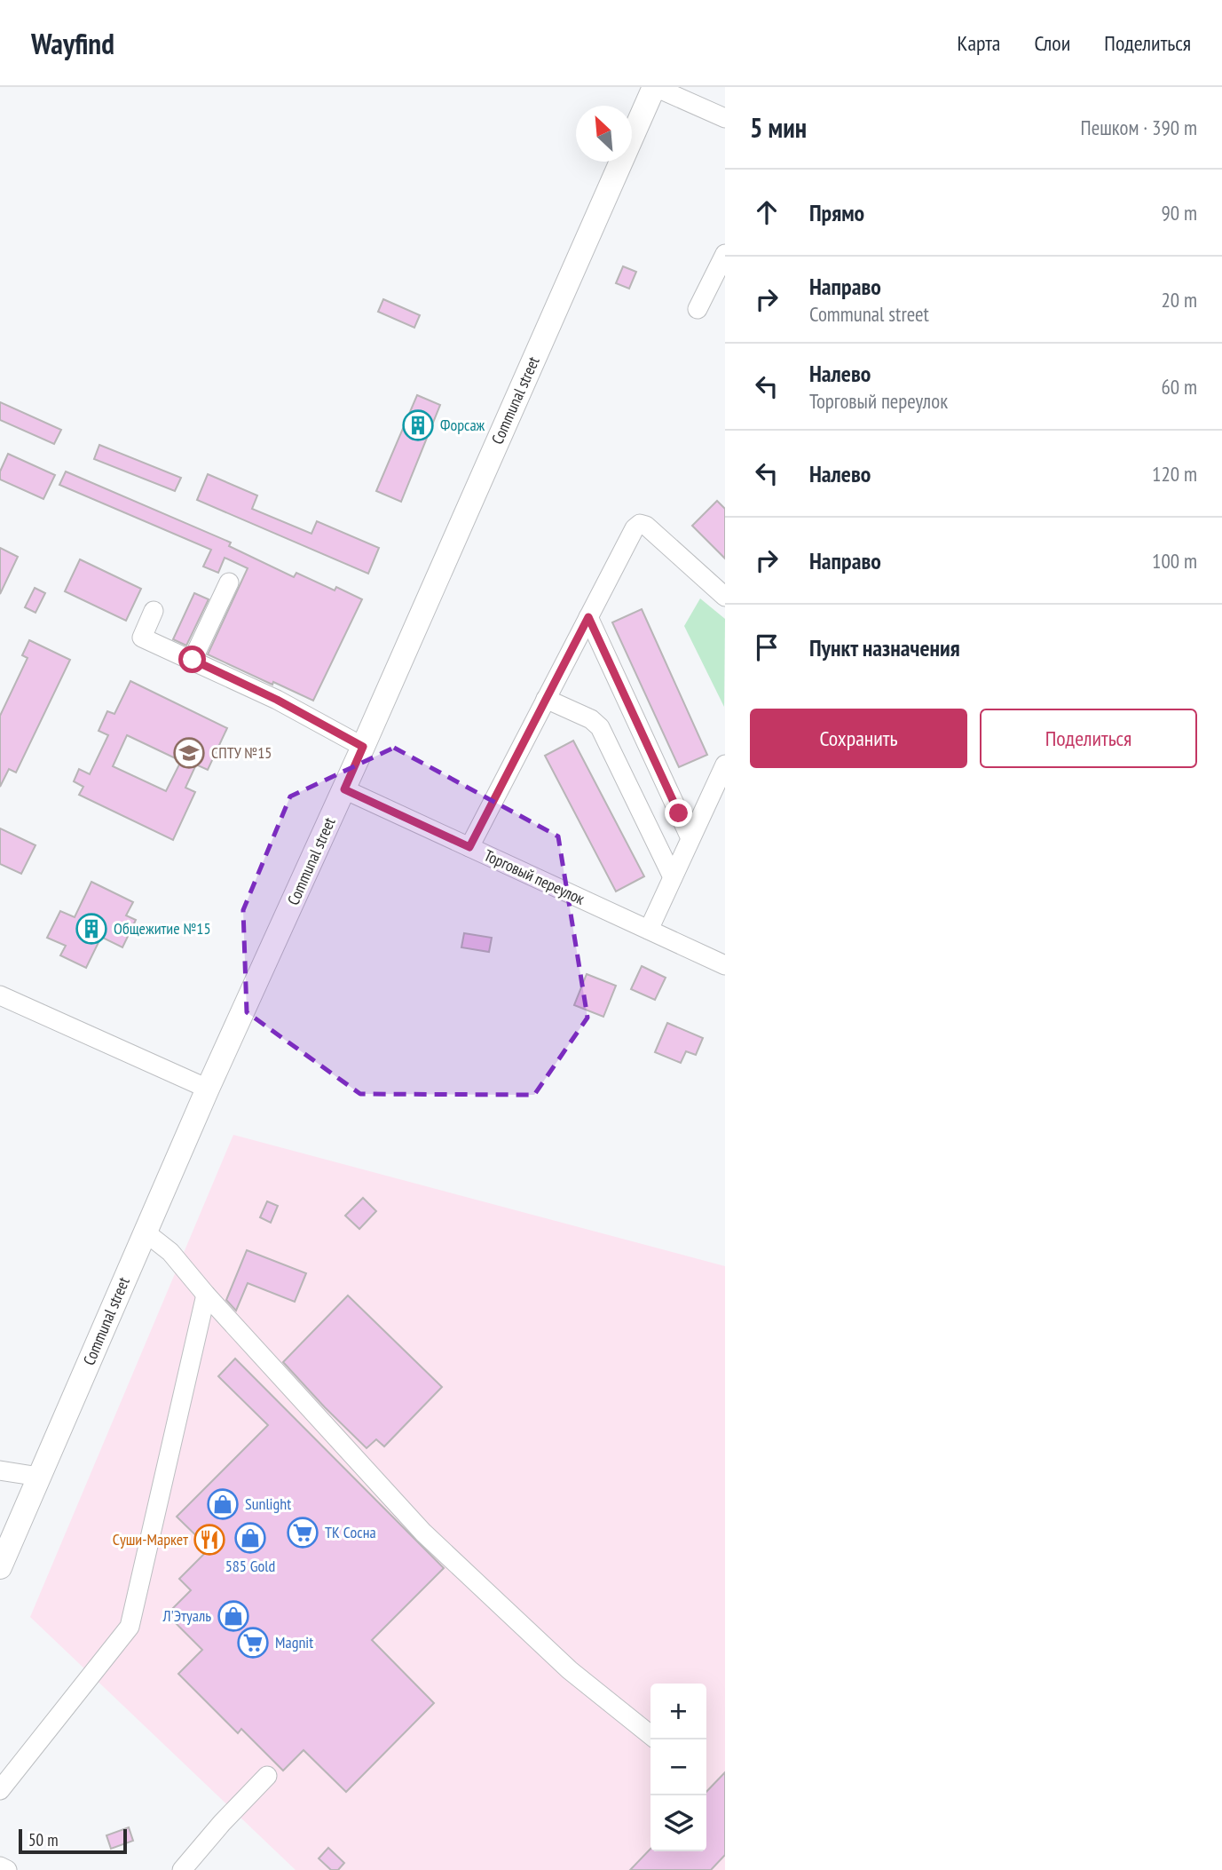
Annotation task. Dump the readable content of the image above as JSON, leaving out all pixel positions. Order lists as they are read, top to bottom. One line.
{"streets":{"main road":["Communal street"],"street":["Торговый переулок"]},"crossings":[["Communal street","Торговый переулок"]],"places":{"building":["Форсаж","Общежитие №15"],"school or university":["СПТУ №15"],"shop":["Sunlight","585 Gold","Л'Этуаль"],"supermarket":["ТК Сосна","Magnit"],"restaurant":["Суши-Маркет"]},"scale_bar":"50 m","north":"top left","page":{"header":"Wayfind","nav":["Карта","Слои","Поделиться"],"heading":["5 мин","Пешком · 390 m"],"list":[["Прямо","90 m"],["Направо","Communal street","20 m"],["Налево","Торговый переулок","60 m"],["Налево","120 m"],["Направо","100 m"],"Пункт назначения"],"buttons":["Сохранить","Поделиться"],"map_buttons":["+","−"],"scale":"50 m"}}
